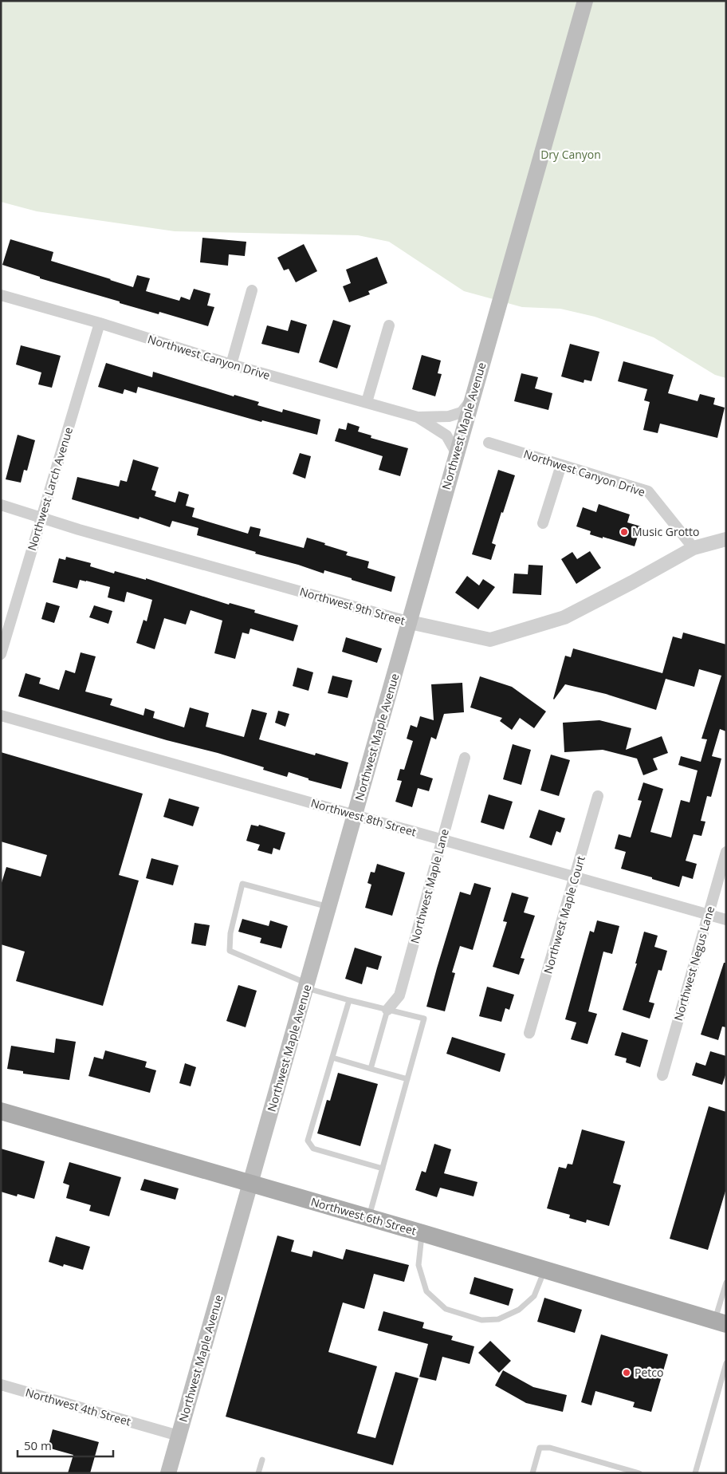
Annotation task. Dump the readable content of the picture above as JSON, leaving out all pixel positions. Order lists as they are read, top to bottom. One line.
{"streets":{"main road":["Northwest Maple Avenue","Northwest 6th Street"],"street":["Northwest Canyon Drive","Northwest Larch Avenue","Northwest 9th Street","Northwest 8th Street","Northwest Maple Lane","Northwest Maple Court","Northwest Negus Lane","Northwest 4th Street"]},"crossings":[["Northwest Canyon Drive","Northwest Maple Avenue"],["Northwest Canyon Drive","Northwest Larch Avenue"],["Northwest Canyon Drive","Northwest 9th Street"],["Northwest Maple Avenue","Northwest 9th Street"],["Northwest Maple Avenue","Northwest 8th Street"],["Northwest Maple Avenue","Northwest 6th Street"],["Northwest Maple Avenue","Northwest 4th Street"],["Northwest Larch Avenue","Northwest 9th Street"],["Northwest 8th Street","Northwest Maple Lane"],["Northwest 8th Street","Northwest Maple Court"],["Northwest 8th Street","Northwest Negus Lane"]],"parks":["Dry Canyon"],"places":["Music Grotto","Petco"],"scale_bar":"50 m"}
